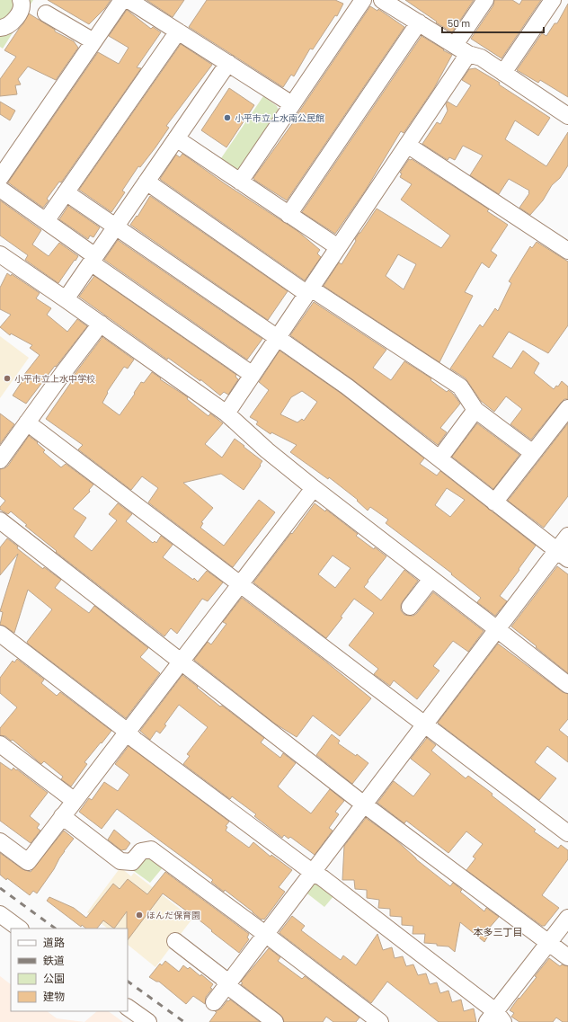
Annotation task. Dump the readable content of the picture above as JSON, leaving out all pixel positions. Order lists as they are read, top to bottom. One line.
{"districts":["本多三丁目"],"places":["小平市立上水南公民館","小平市立上水中学校","ほんだ保育園"],"legend":["道路","鉄道","公園","建物"],"scale_bar":"50 m"}
